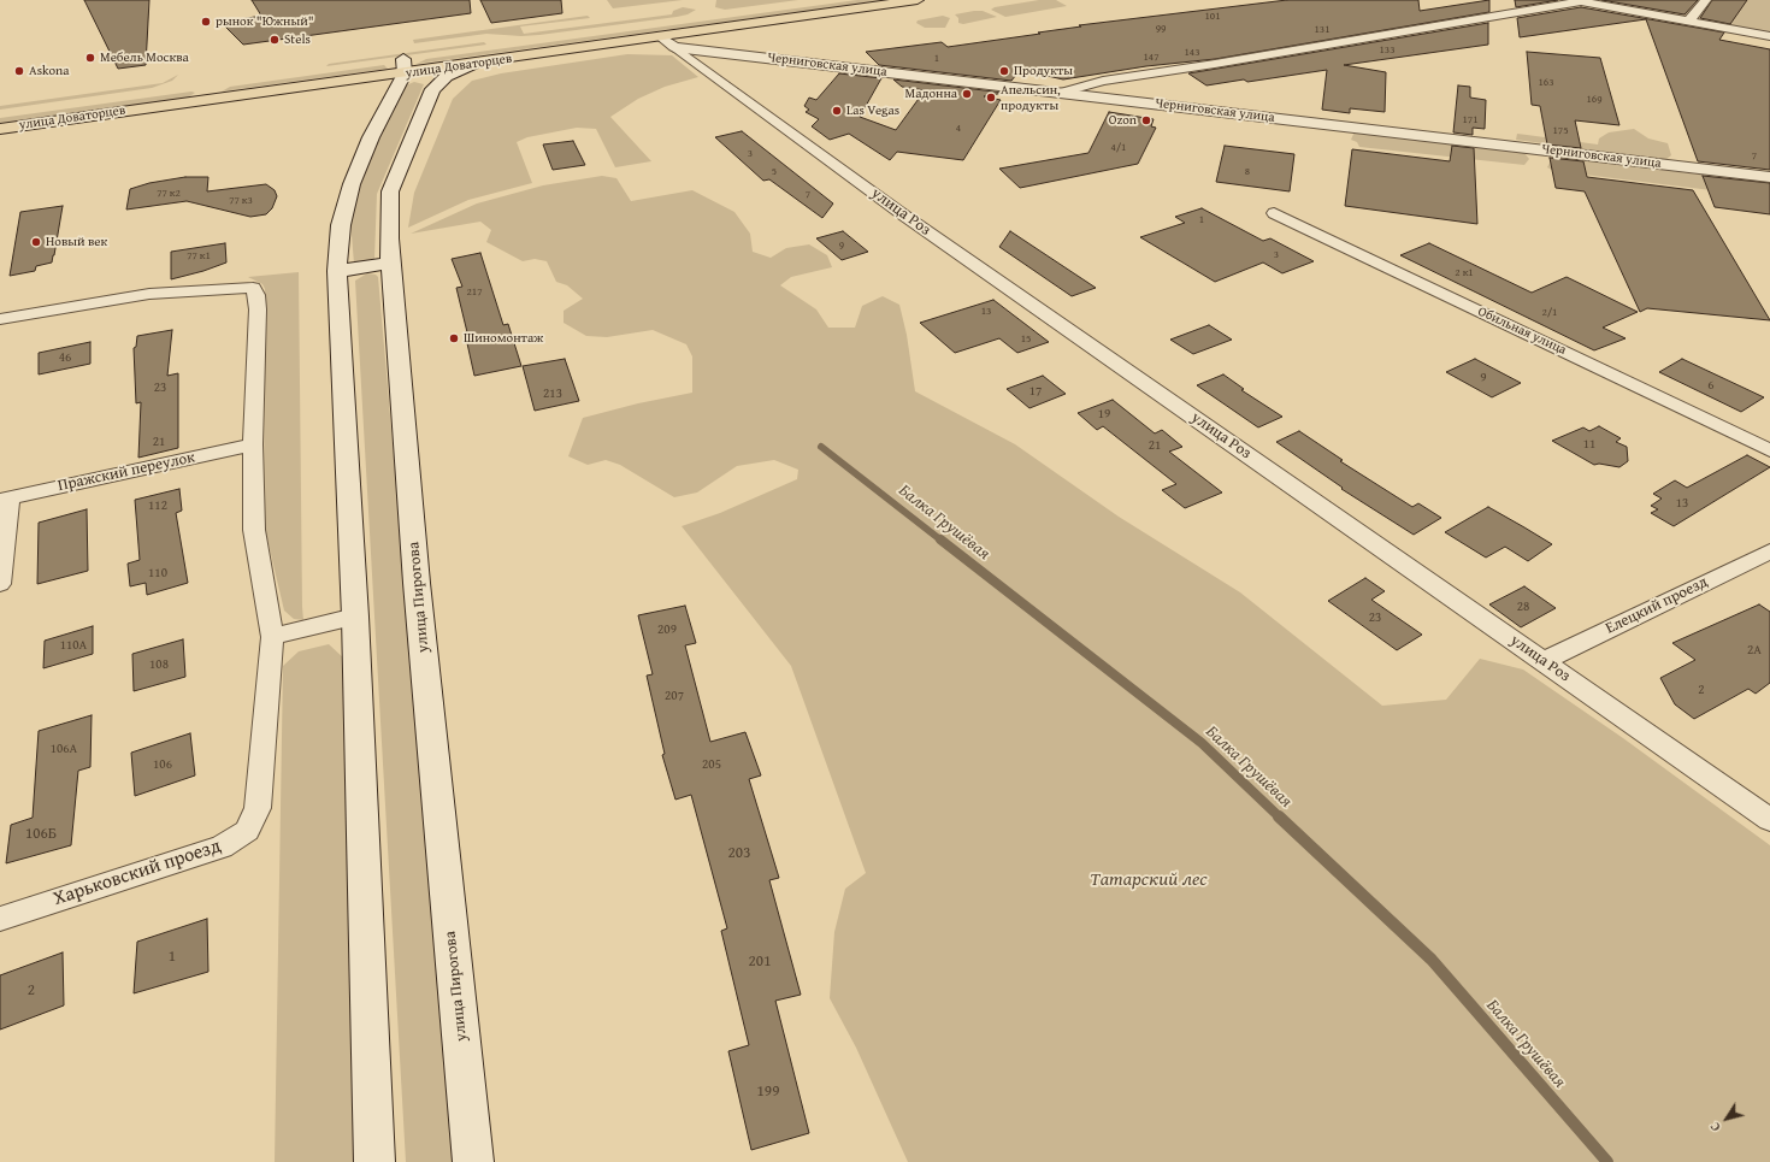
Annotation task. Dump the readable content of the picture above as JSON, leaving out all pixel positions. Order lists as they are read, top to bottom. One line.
{"streets":{"main road":["Черниговская улица","улица Доваторцев","улица Пирогова"],"street":["улица Роз","Обильная улица","Пражский переулок","Елецкий проезд","Харьковский проезд"]},"crossings":[["Черниговская улица","улица Доваторцев"],["Черниговская улица","улица Роз"],["улица Доваторцев","улица Роз"],["улица Доваторцев","улица Пирогова"],["улица Роз","Елецкий проезд"]],"water":["Балка Грушёвая"],"parks":["Татарский лес"],"places":["рынок \"Южный\"","Stels","Мебель Москва","Askona","Продукты","Мадонна","Апельсин, продукты","Las Vegas","Ozon","Новый век","Шиномонтаж"],"house_numbers":["101","99","131","133","143","147","1","163","169","171","4","175","4/1","3","7","5","8","77 к2","7","77 к3","1","9","3","77 к1","2 к1","217","13","2/1","15","46","9","6","23","17","213","19","21","11","21","13","112","110","28","23","209","110А","2А","108","2","207","106А","106","205","106Б","203","1","201","2","199"],"north":"bottom left"}
